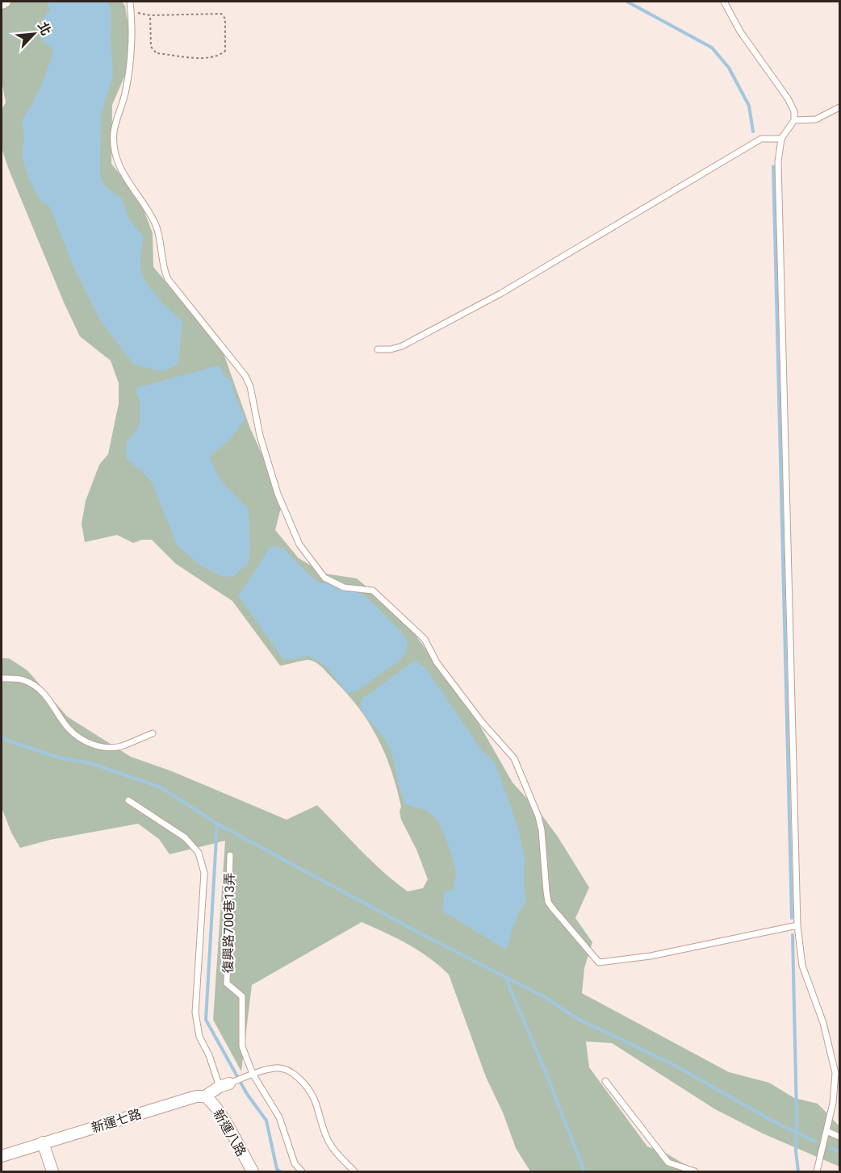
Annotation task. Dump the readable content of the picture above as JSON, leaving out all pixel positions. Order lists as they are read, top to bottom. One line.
{"streets":{"street":["新運七路","新運八路"],"lane":["復興路700巷13弄"]},"crossings":[["新運七路","新運八路"]],"north":"top right"}
